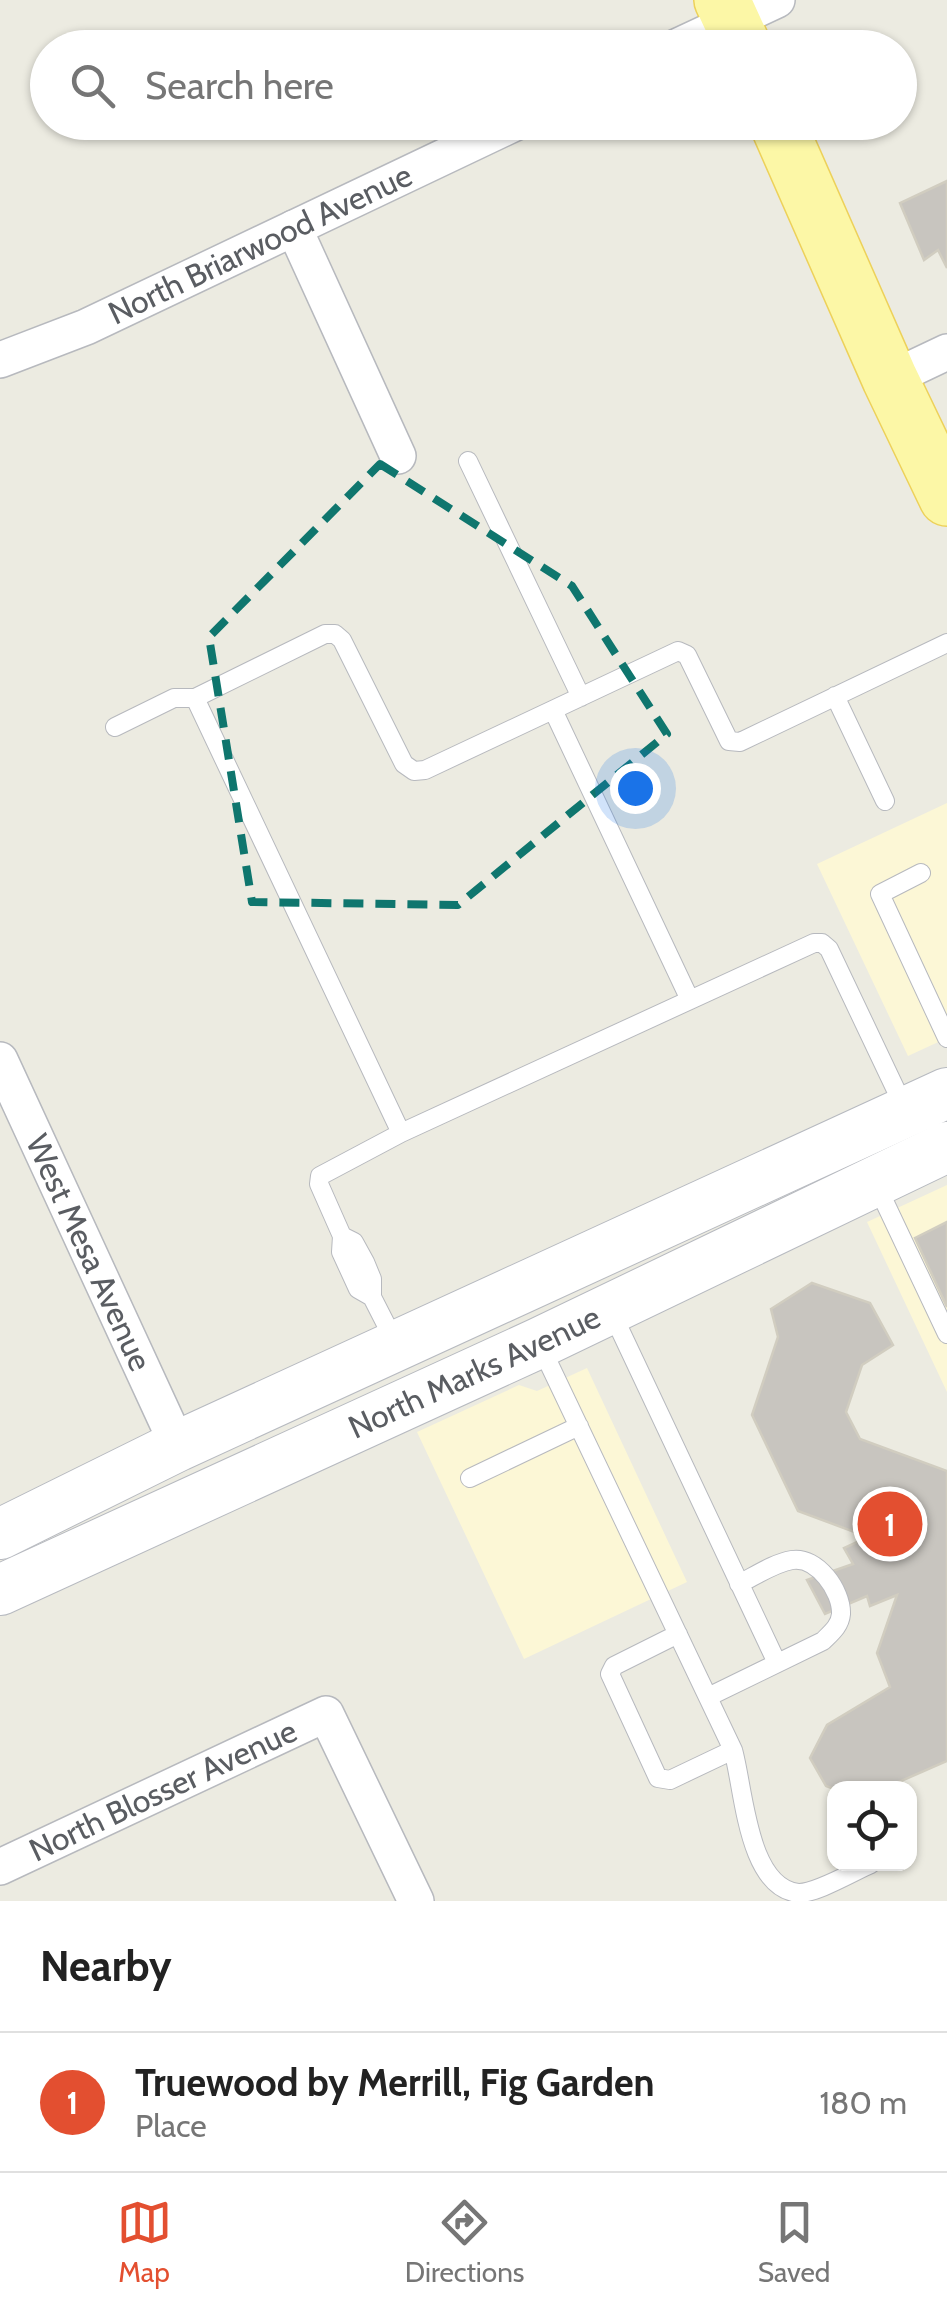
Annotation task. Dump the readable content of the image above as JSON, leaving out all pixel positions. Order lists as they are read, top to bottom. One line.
{"streets":{"main road":["North Marks Avenue"],"street":["North Briarwood Avenue","West Mesa Avenue","North Blosser Avenue"]},"crossings":[["West Mesa Avenue","North Marks Avenue"]],"page":{"search":"Search here","pins":"1","heading":"Nearby","list":[{"mark":"1","name":"Truewood by Merrill, Fig Garden","note":"Place","value":"180 m"}],"nav":["Map","Directions","Saved"]}}
